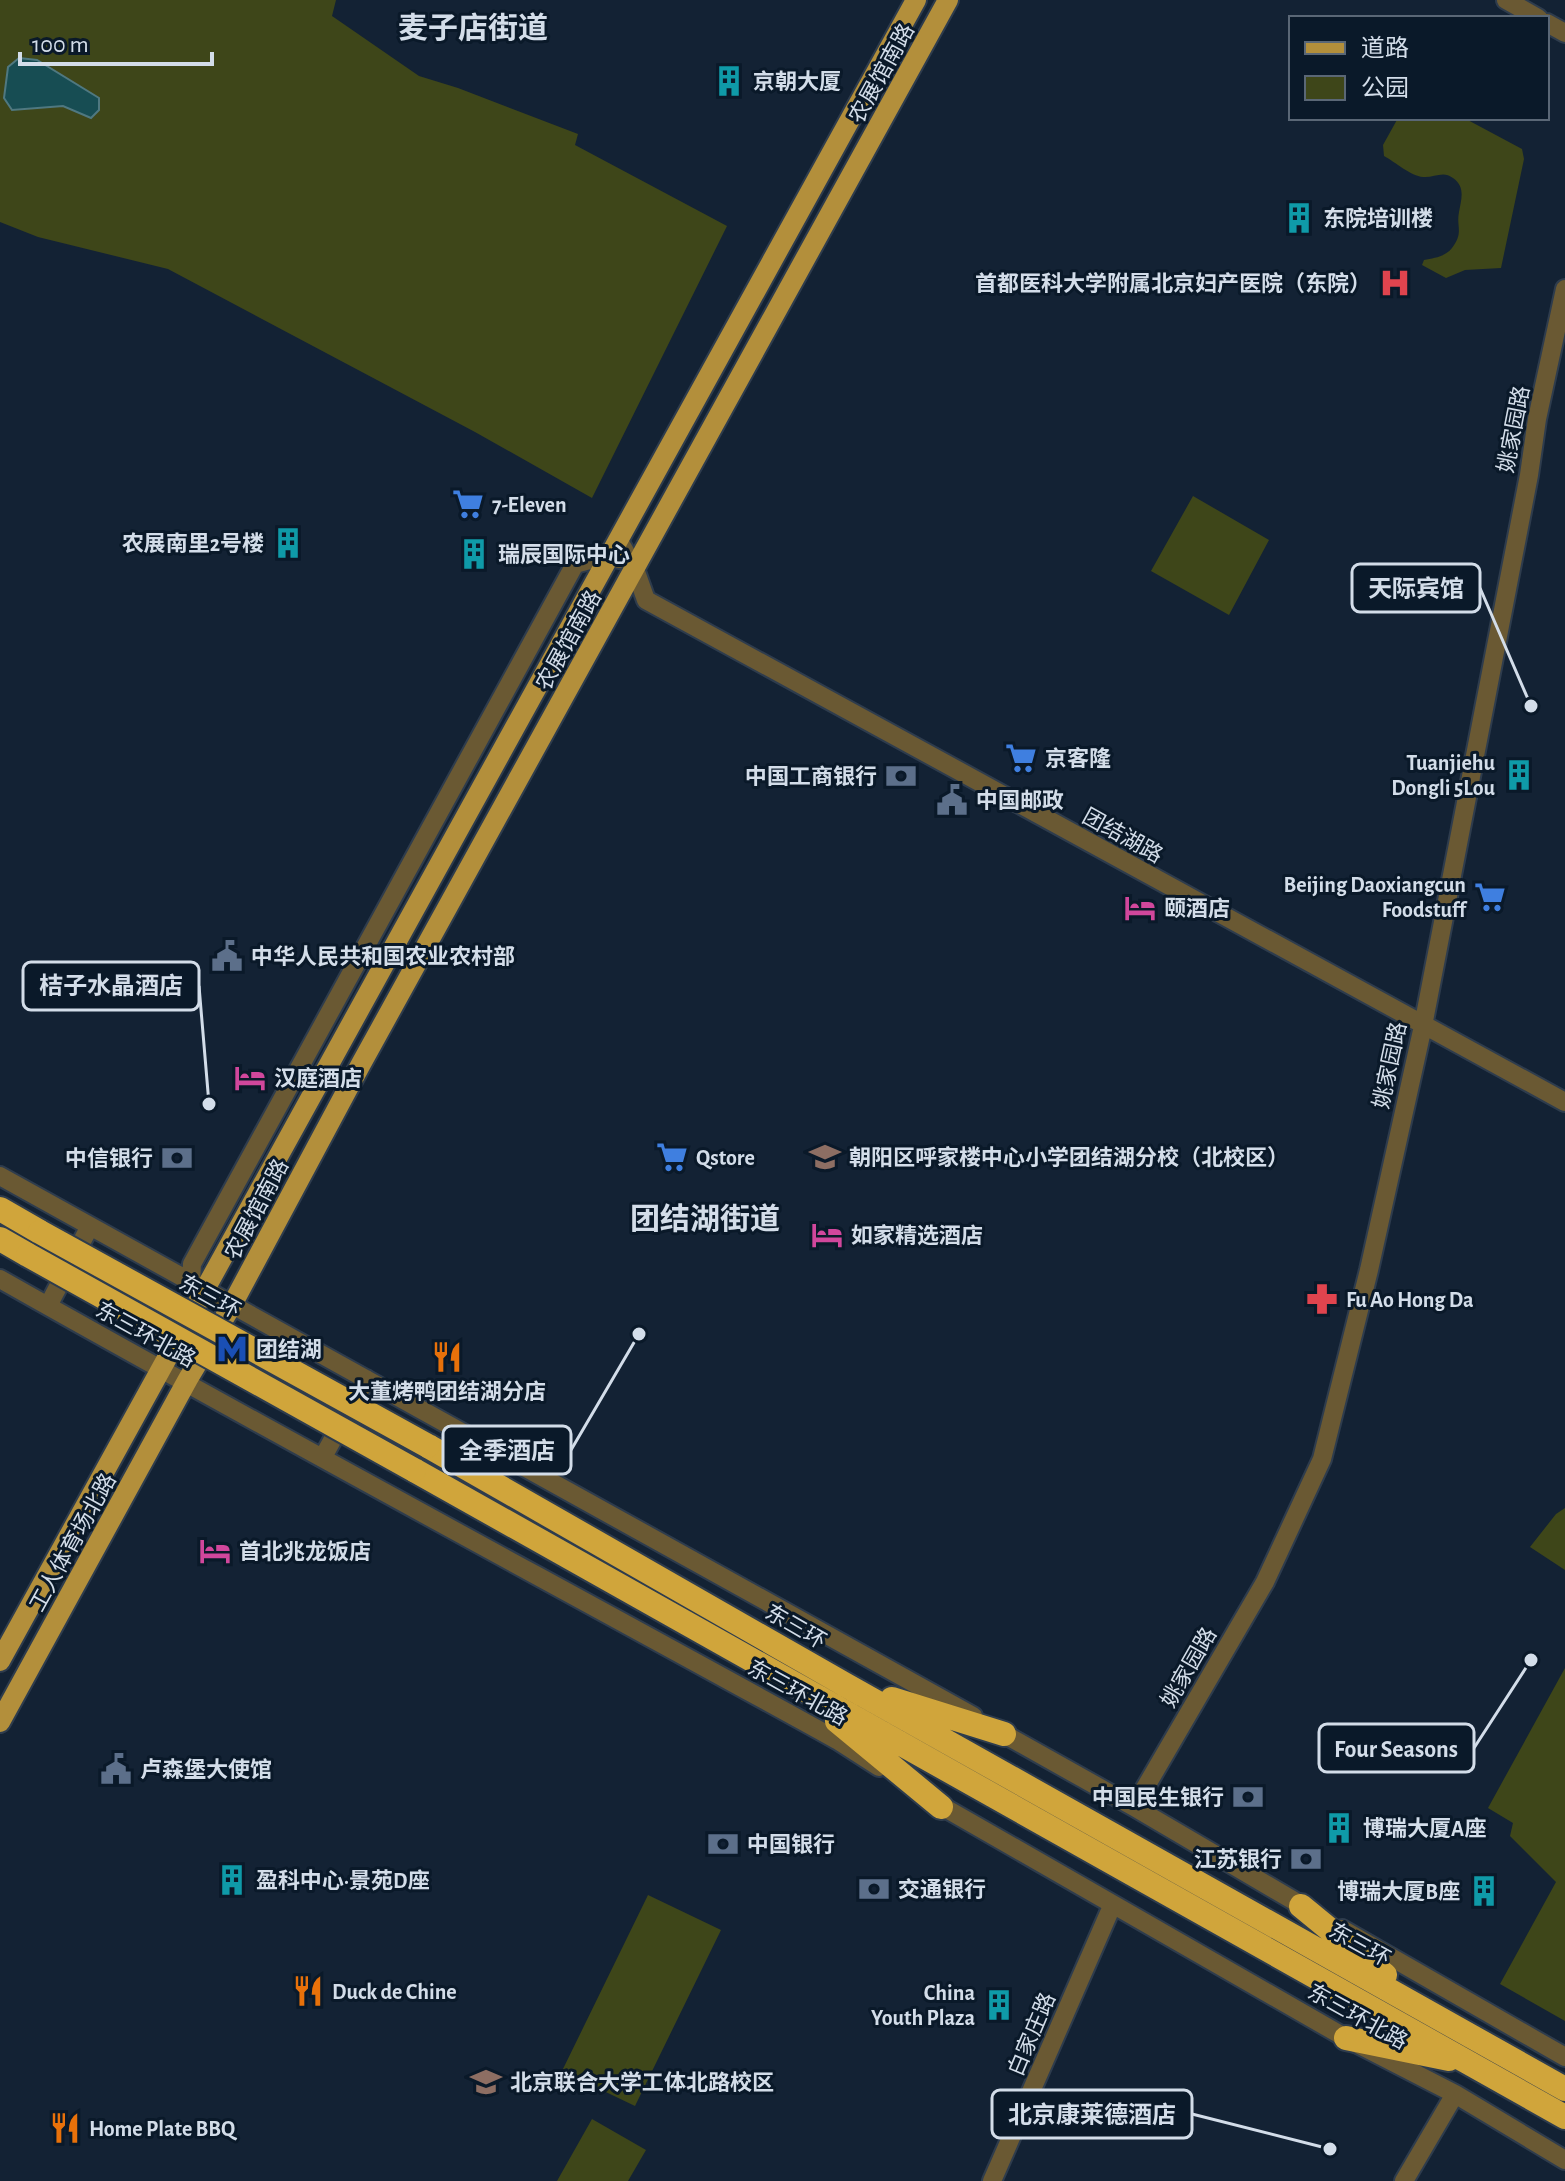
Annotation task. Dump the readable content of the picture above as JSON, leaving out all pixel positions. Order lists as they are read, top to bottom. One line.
{"streets":{"highway":["东三环"],"main road":["农展馆南路","工人体育场北路"],"street":["姚家园路","团结湖路","东三环北路","白家庄路"]},"crossings":[["农展馆南路","团结湖路"],["农展馆南路","东三环北路"],["农展馆南路","工人体育场北路"],["姚家园路","团结湖路"],["东三环北路","工人体育场北路"],["东三环北路","白家庄路"]],"districts":["麦子店街道","团结湖街道"],"places":{"building":["京朝大厦","东院培训楼","农展南里2号楼","瑞辰国际中心","Tuanjiehu Dongli 5Lou","博瑞大厦A座","盈科中心·景苑D座","博瑞大厦B座","China Youth Plaza"],"hospital":["首都医科大学附属北京妇产医院（东院）"],"supermarket":["7-Eleven","京客隆","Beijing Daoxiangcun Foodstuff","Qstore"],"other":["天际宾馆","桔子水晶酒店","全季酒店","Four Seasons","北京康莱德酒店"],"bank":["中国工商银行","中信银行","中国民生银行","中国银行","江苏银行","交通银行"],"public building":["中国邮政","中华人民共和国农业农村部","卢森堡大使馆"],"hotel":["颐酒店","汉庭酒店","如家精选酒店","首北兆龙饭店"],"school or university":["朝阳区呼家楼中心小学团结湖分校（北校区）","北京联合大学工体北路校区"],"pharmacy":["Fu Ao Hong Da"],"metro station":["团结湖"],"restaurant":["大董烤鸭团结湖分店","Duck de Chine","Home Plate BBQ"]},"legend":["道路","公园"],"scale_bar":"100 m"}
